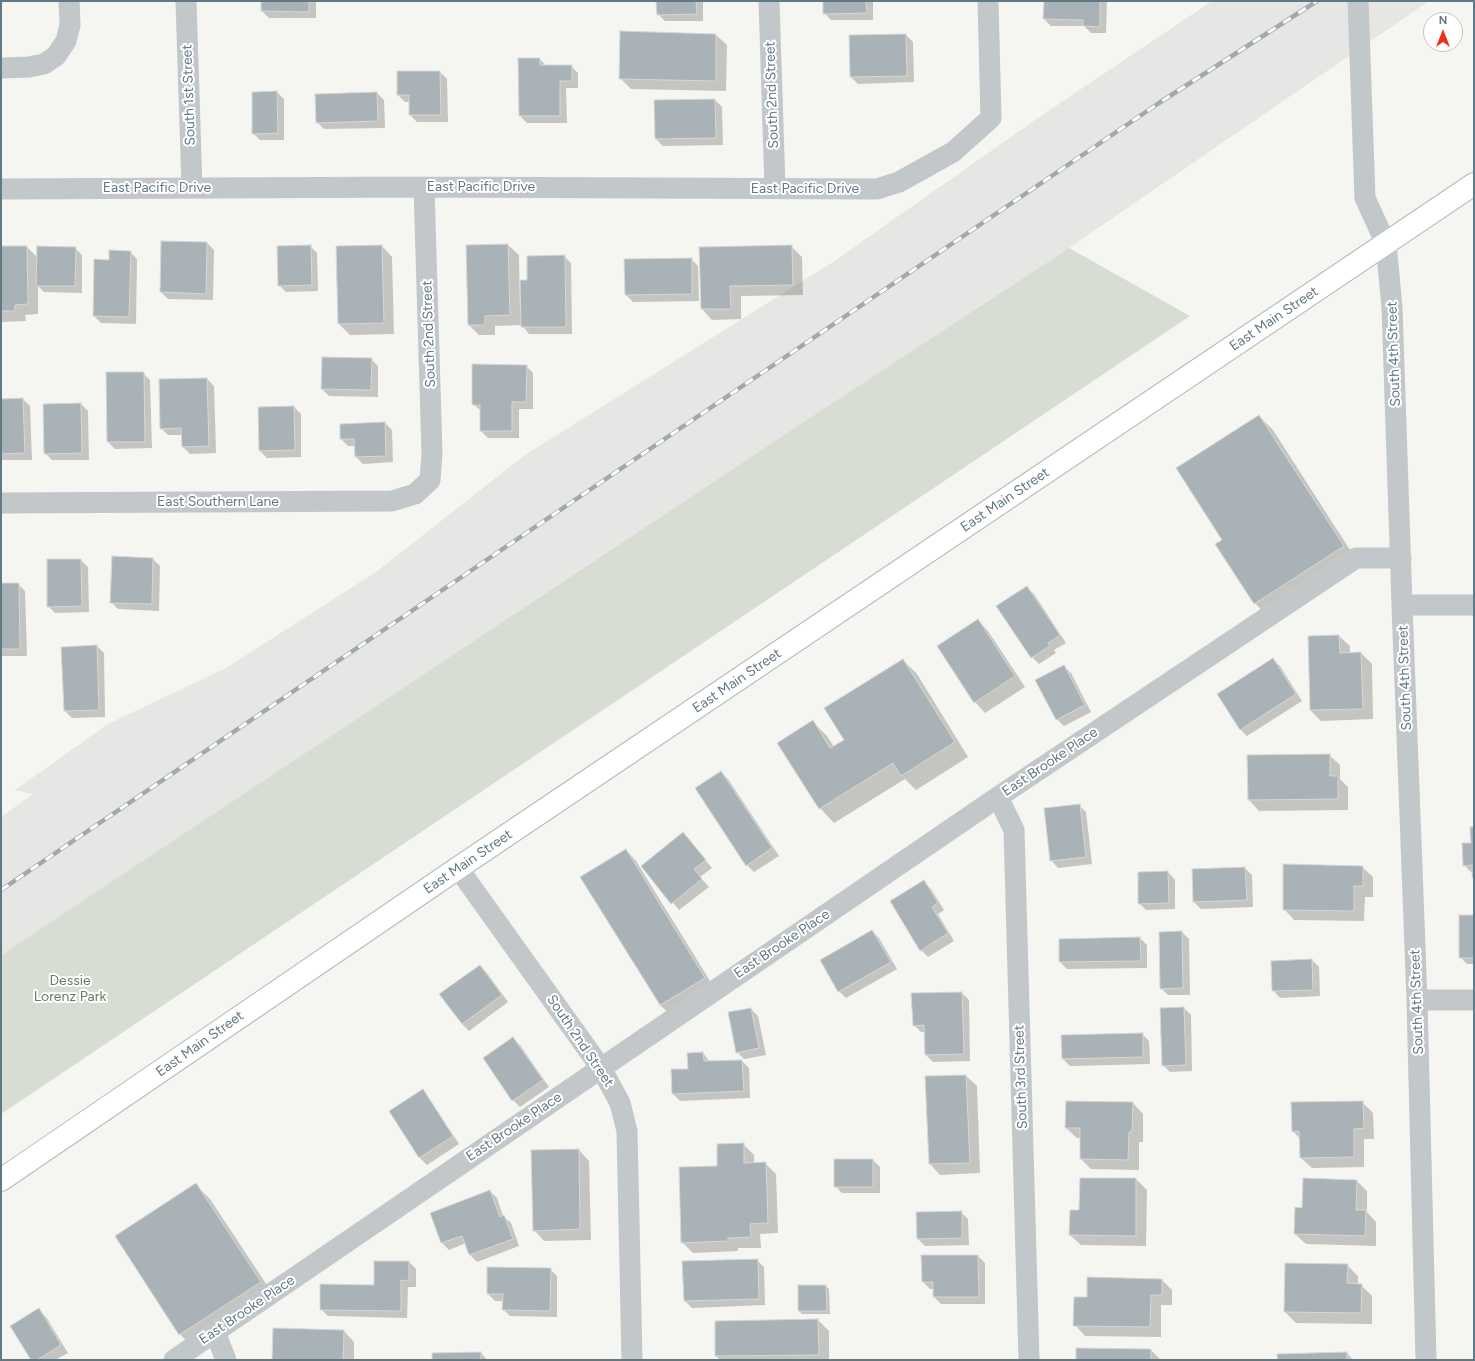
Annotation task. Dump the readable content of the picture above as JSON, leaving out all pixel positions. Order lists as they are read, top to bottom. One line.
{"streets":{"main road":["East Main Street"],"street":["South 1st Street","South 2nd Street","East Pacific Drive","South 4th Street","East Southern Lane","East Brooke Place","South 3rd Street"]},"crossings":[["South 1st Street","East Pacific Drive"],["South 2nd Street","East Pacific Drive"],["South 2nd Street","East Main Street"],["South 2nd Street","East Southern Lane"],["South 2nd Street","East Brooke Place"],["East Main Street","South 4th Street"],["South 4th Street","East Brooke Place"],["East Brooke Place","South 3rd Street"]],"parks":["Dessie Lorenz Park"],"north":"top"}
